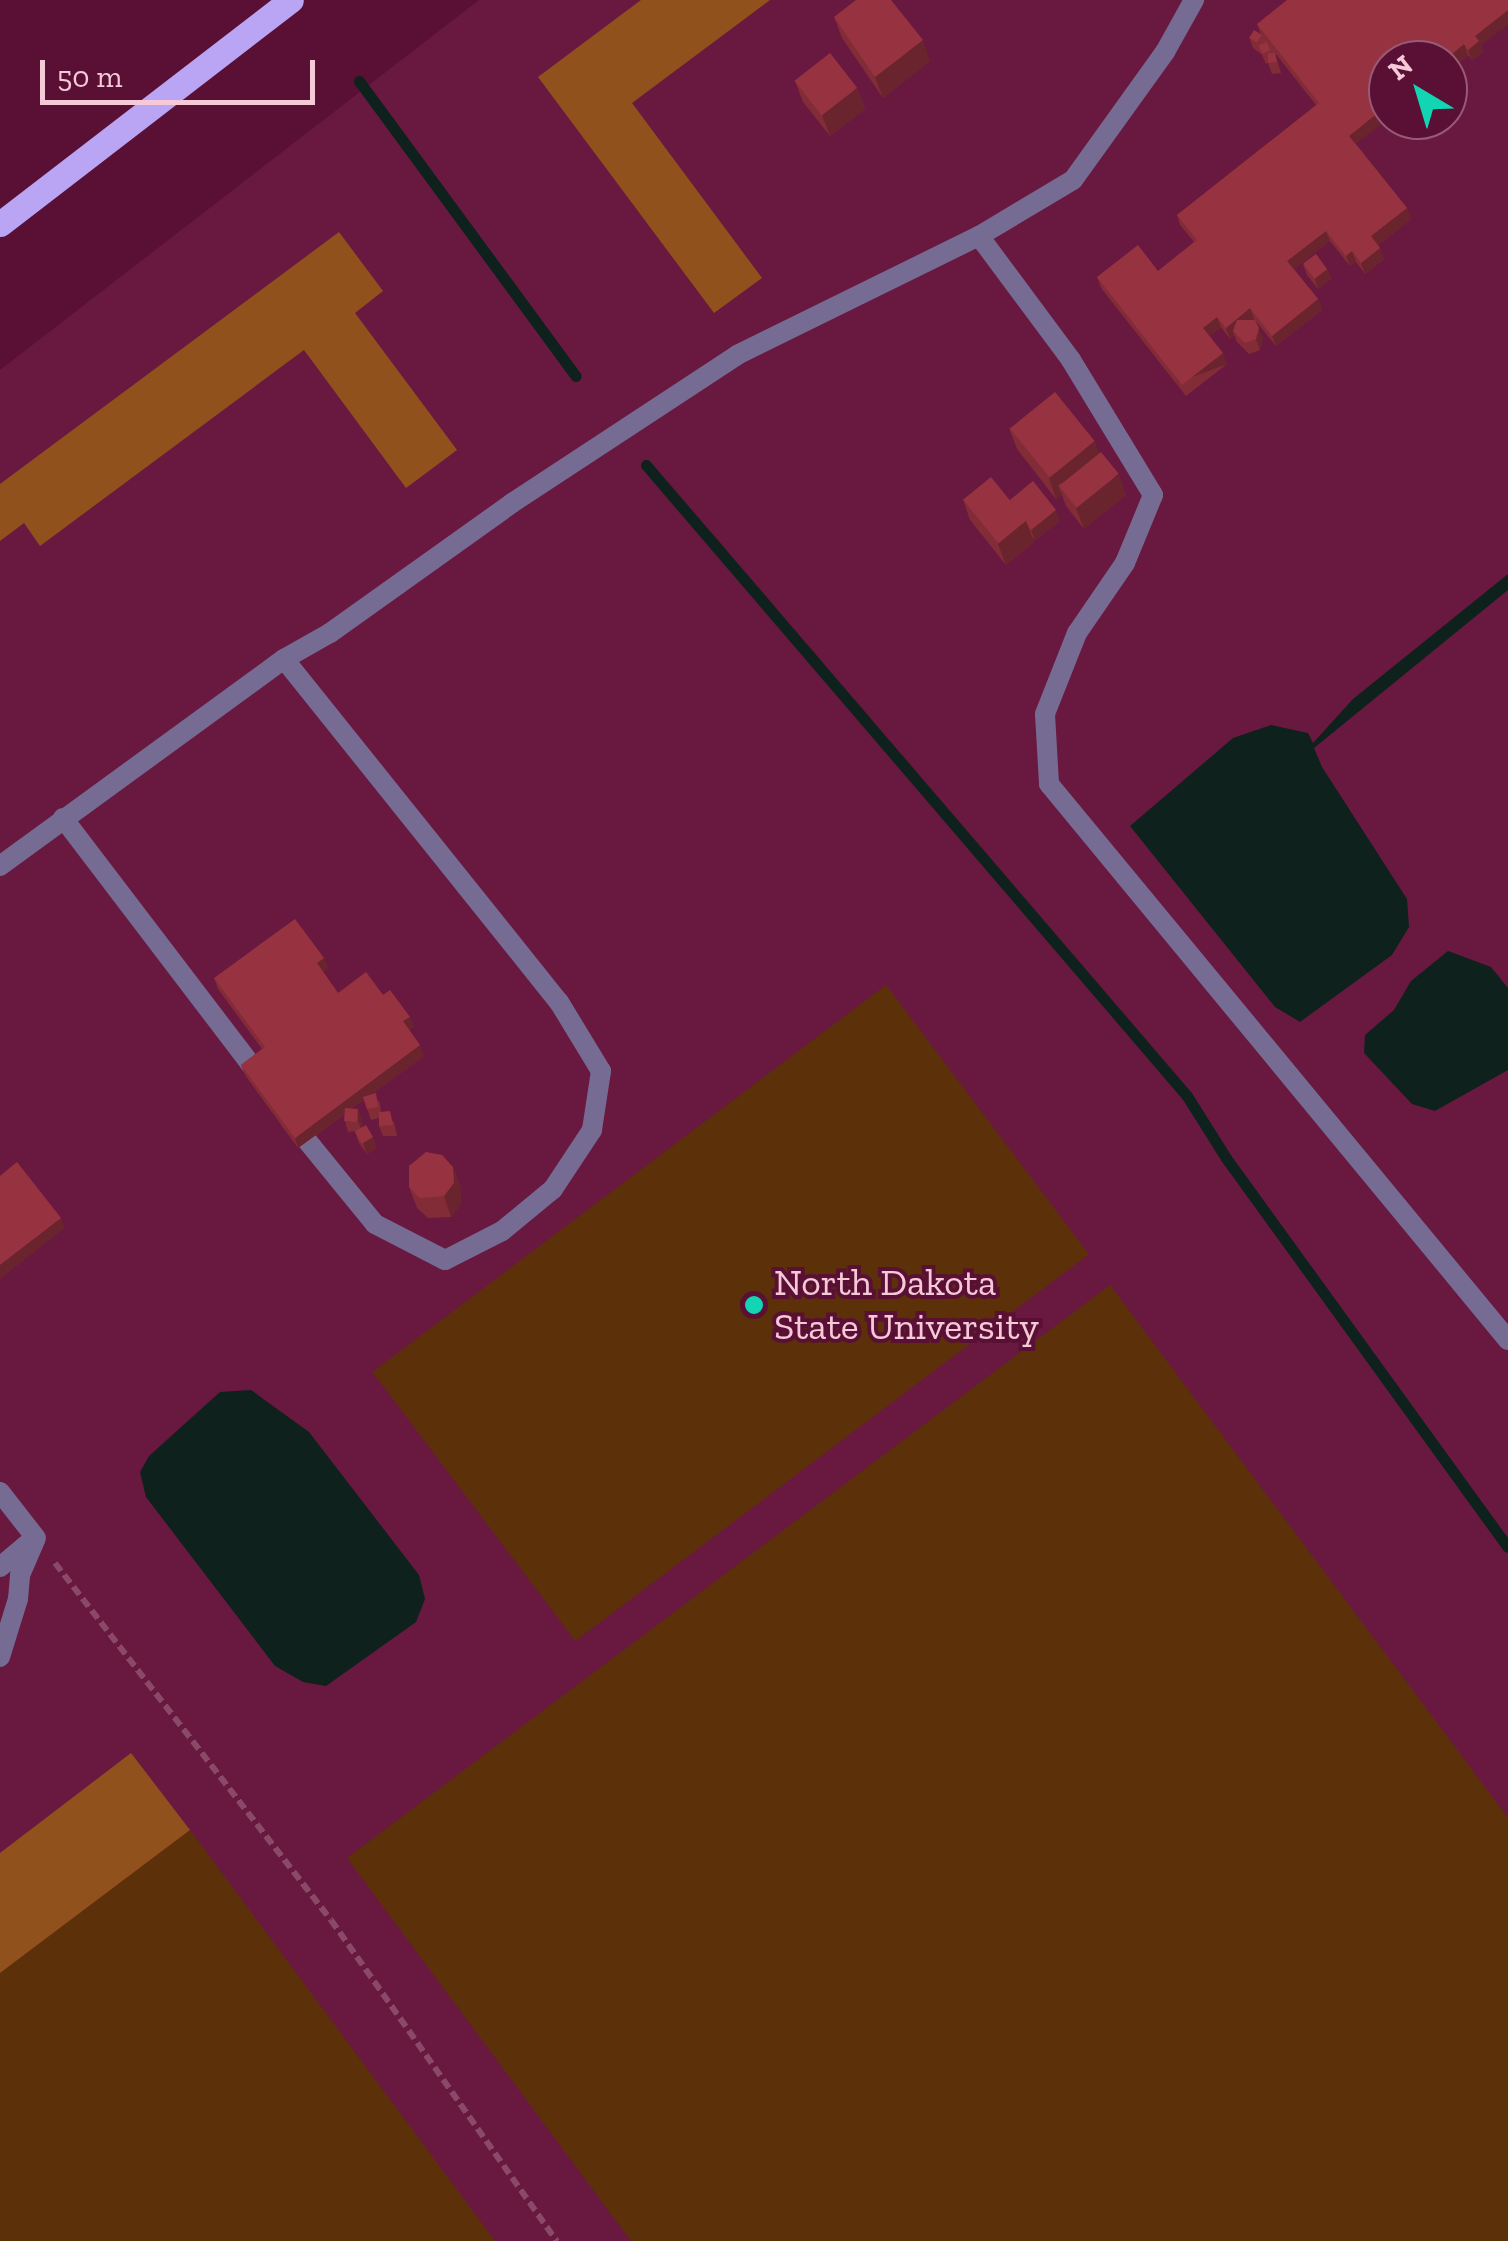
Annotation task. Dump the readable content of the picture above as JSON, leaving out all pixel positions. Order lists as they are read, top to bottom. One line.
{"places":["North Dakota State University"],"scale_bar":"50 m","north":"top left"}
